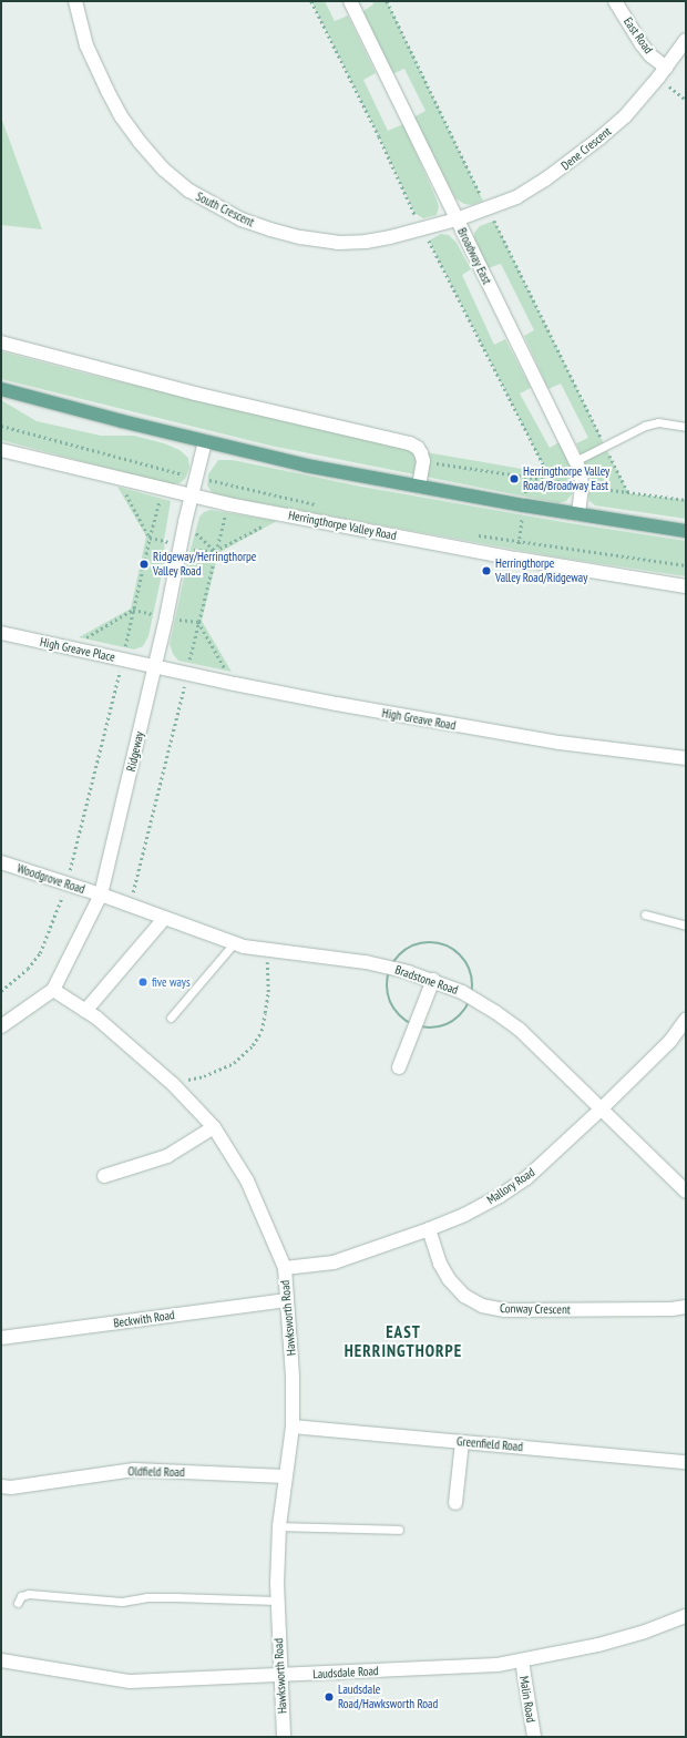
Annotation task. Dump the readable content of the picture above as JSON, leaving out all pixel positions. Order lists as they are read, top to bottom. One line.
{"streets":{"street":["East Road","Dene Crescent","South Crescent","Broadway East","Herringthorpe Valley Road","High Greave Place","High Greave Road","Ridgeway","Woodgrove Road","Bradstone Road","Mallory Road","Conway Crescent","Hawksworth Road","Beckwith Road","Greenfield Road","Oldfield Road","Laudsdale Road","Malin Road"]},"crossings":[["East Road","Dene Crescent"],["Dene Crescent","South Crescent"],["Dene Crescent","Broadway East"],["South Crescent","Broadway East"],["Herringthorpe Valley Road","Ridgeway"],["High Greave Place","High Greave Road"],["High Greave Place","Ridgeway"],["High Greave Road","Ridgeway"],["Ridgeway","Woodgrove Road"],["Ridgeway","Bradstone Road"],["Ridgeway","Hawksworth Road"],["Woodgrove Road","Bradstone Road"],["Bradstone Road","Mallory Road"],["Mallory Road","Conway Crescent"],["Mallory Road","Hawksworth Road"],["Hawksworth Road","Beckwith Road"],["Hawksworth Road","Greenfield Road"],["Hawksworth Road","Oldfield Road"],["Hawksworth Road","Laudsdale Road"],["Laudsdale Road","Malin Road"]],"districts":["EAST HERRINGTHORPE"],"places":["Herringthorpe Valley Road/Broadway East","Ridgeway/Herringthorpe Valley Road","Herringthorpe Valley Road/Ridgeway","five ways","Laudsdale Road/Hawksworth Road"]}
